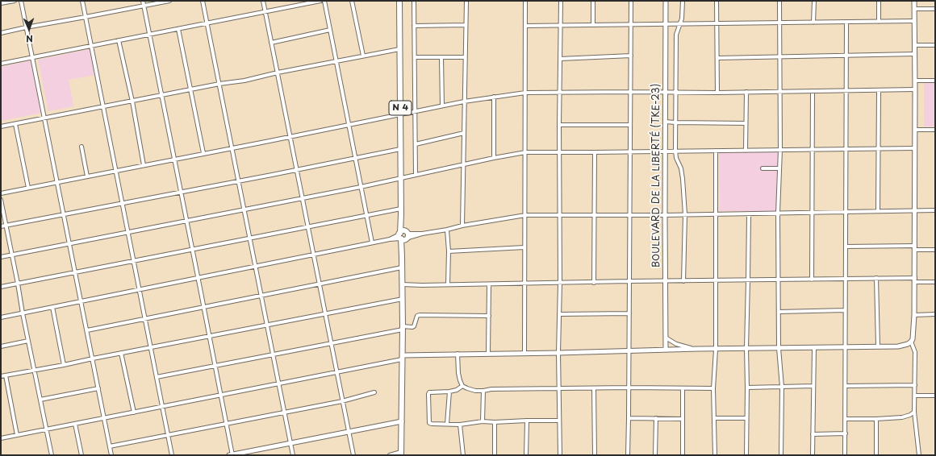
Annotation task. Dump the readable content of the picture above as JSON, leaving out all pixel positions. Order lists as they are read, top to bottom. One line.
{"streets":{"main road":["N 4"],"street":["BOULEVARD DE LA LIBERTÉ (TKE-23)"]},"north":"bottom"}
